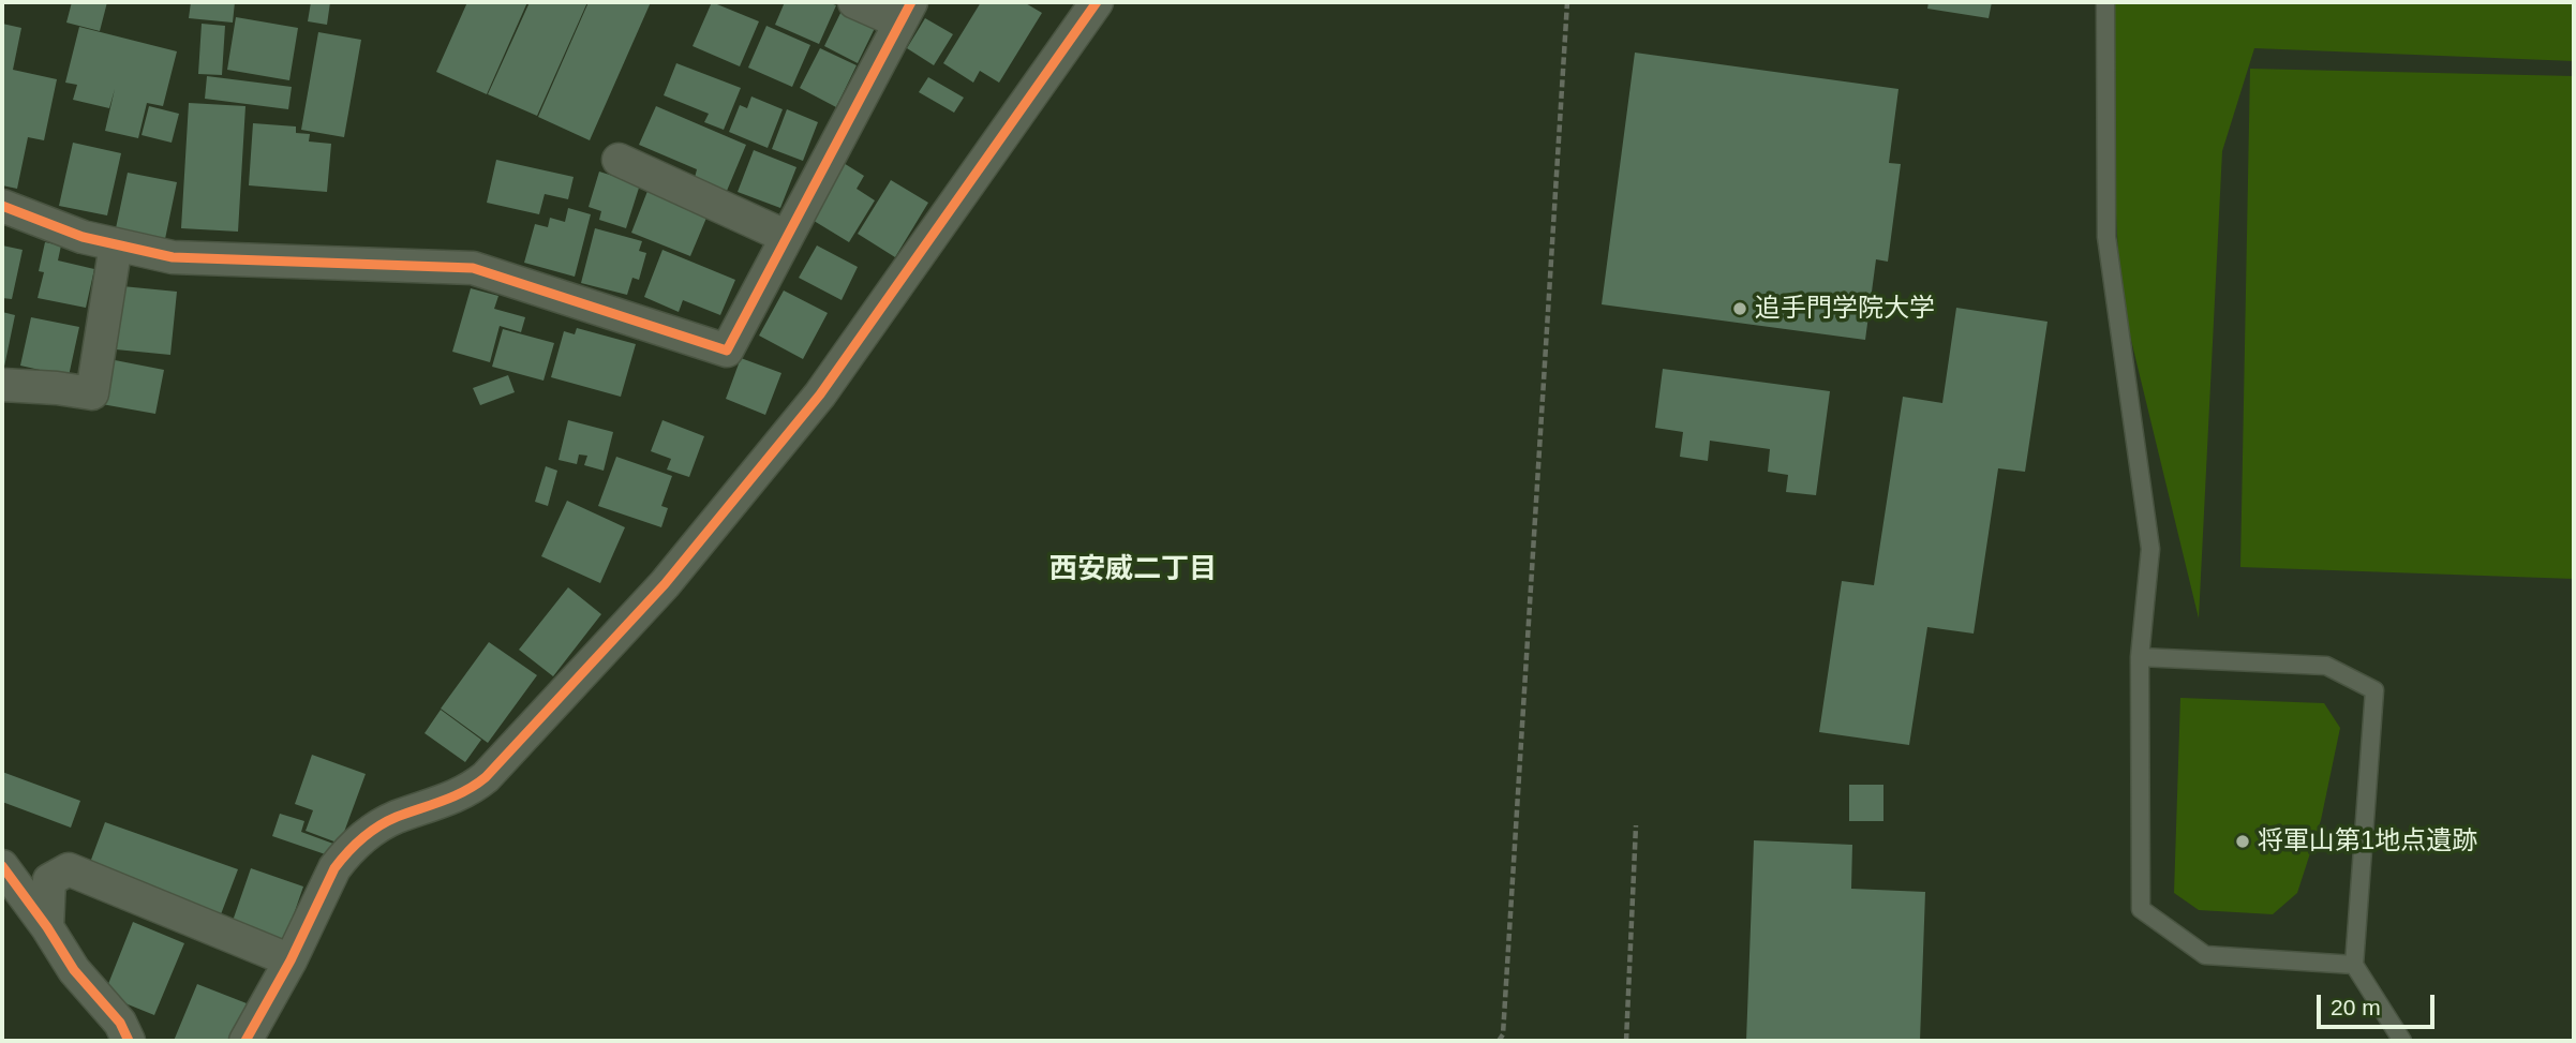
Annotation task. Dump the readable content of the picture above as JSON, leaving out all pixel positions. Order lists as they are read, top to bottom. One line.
{"districts":["西安威二丁目"],"places":["追手門学院大学","将軍山第1地点遺跡"],"scale_bar":"20 m"}
